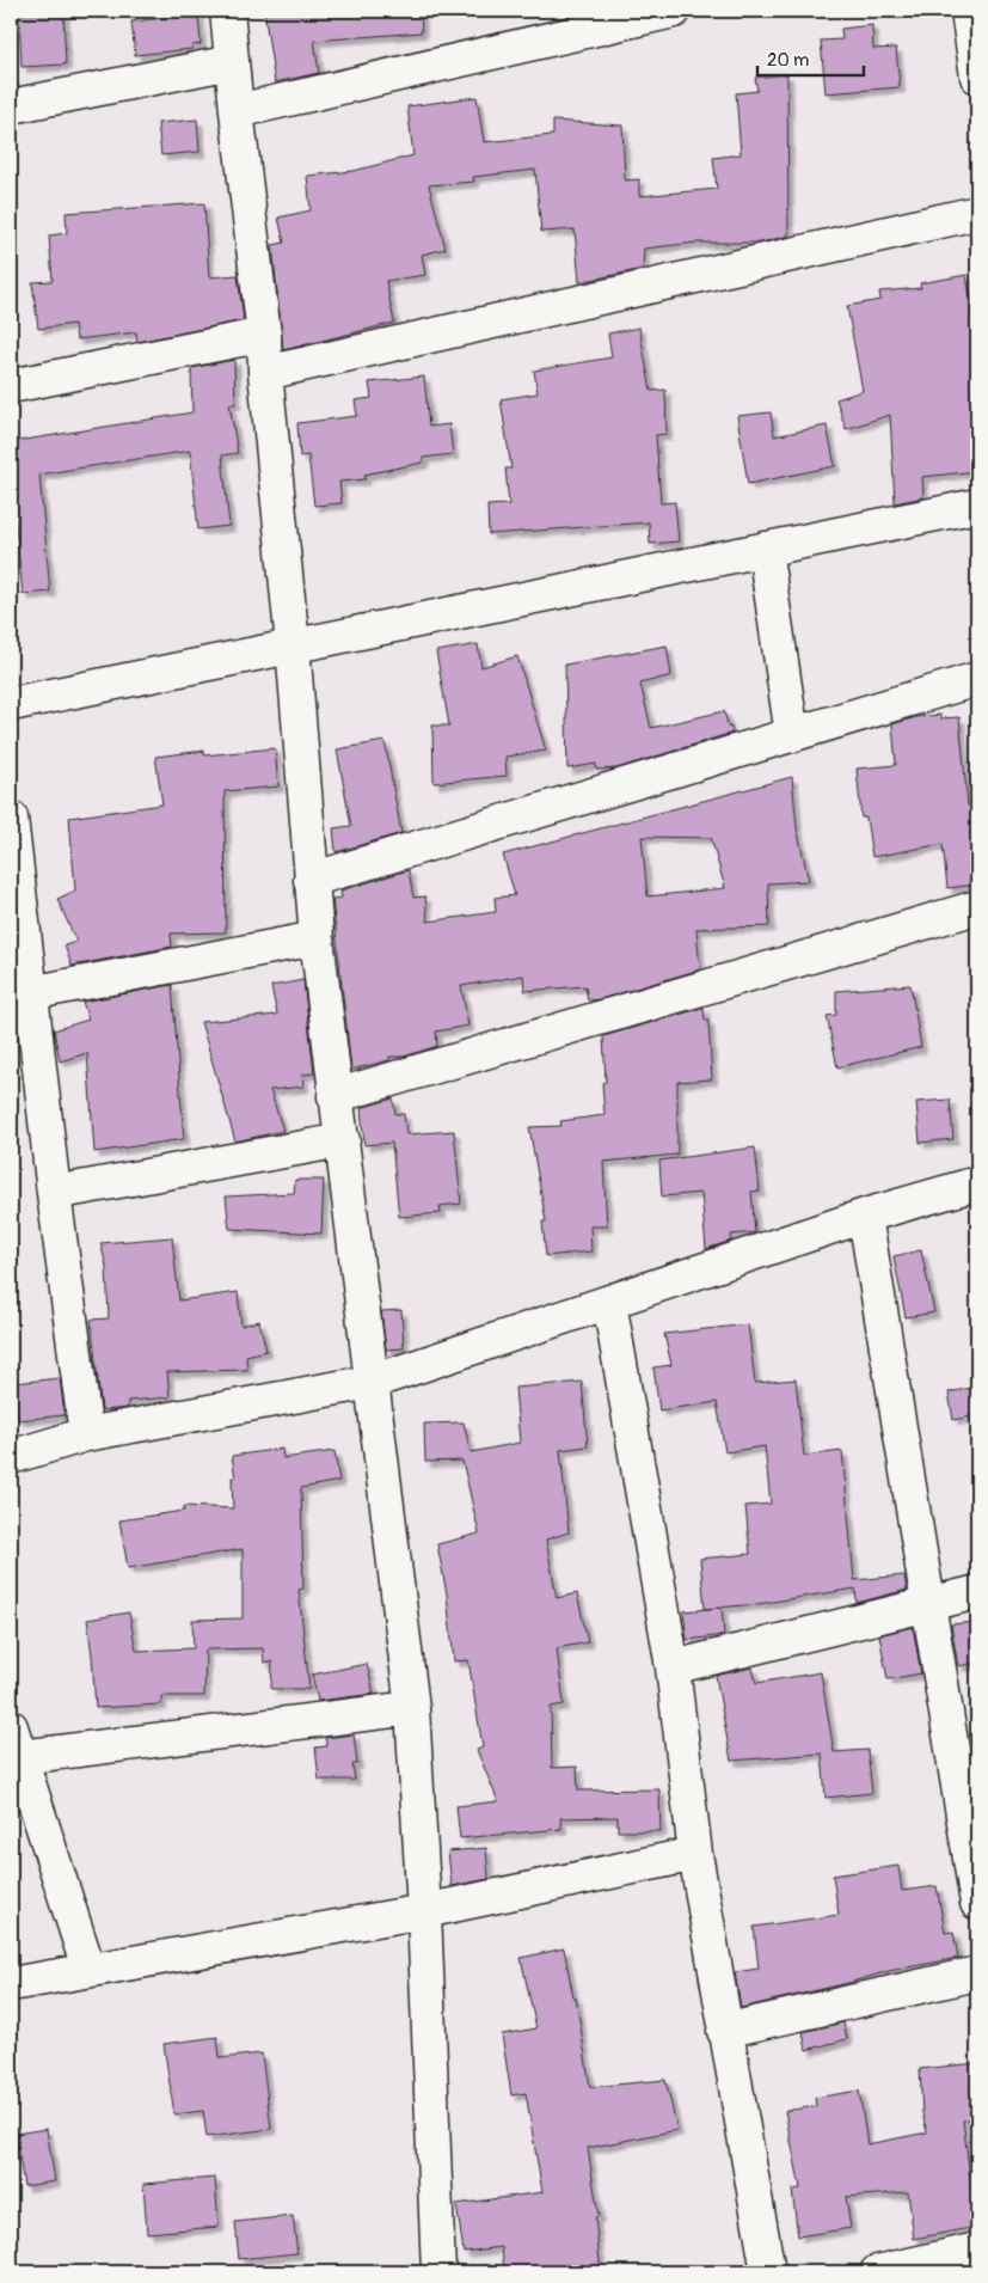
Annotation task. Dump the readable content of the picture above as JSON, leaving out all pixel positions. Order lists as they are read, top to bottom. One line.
{"scale_bar":"20 m"}
